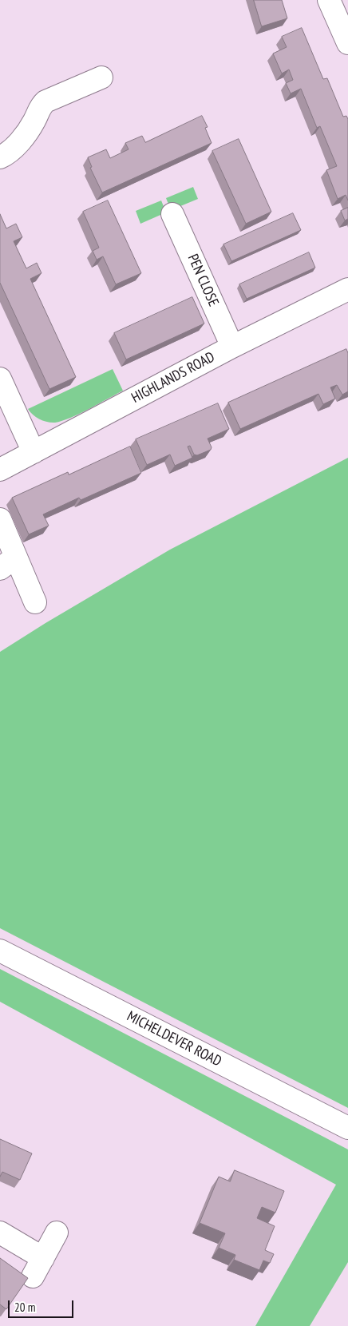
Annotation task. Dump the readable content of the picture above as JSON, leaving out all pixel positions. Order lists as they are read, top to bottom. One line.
{"streets":{"street":["PEN CLOSE","HIGHLANDS ROAD","MICHELDEVER ROAD"]},"crossings":[["PEN CLOSE","HIGHLANDS ROAD"]],"scale_bar":"20 m"}
